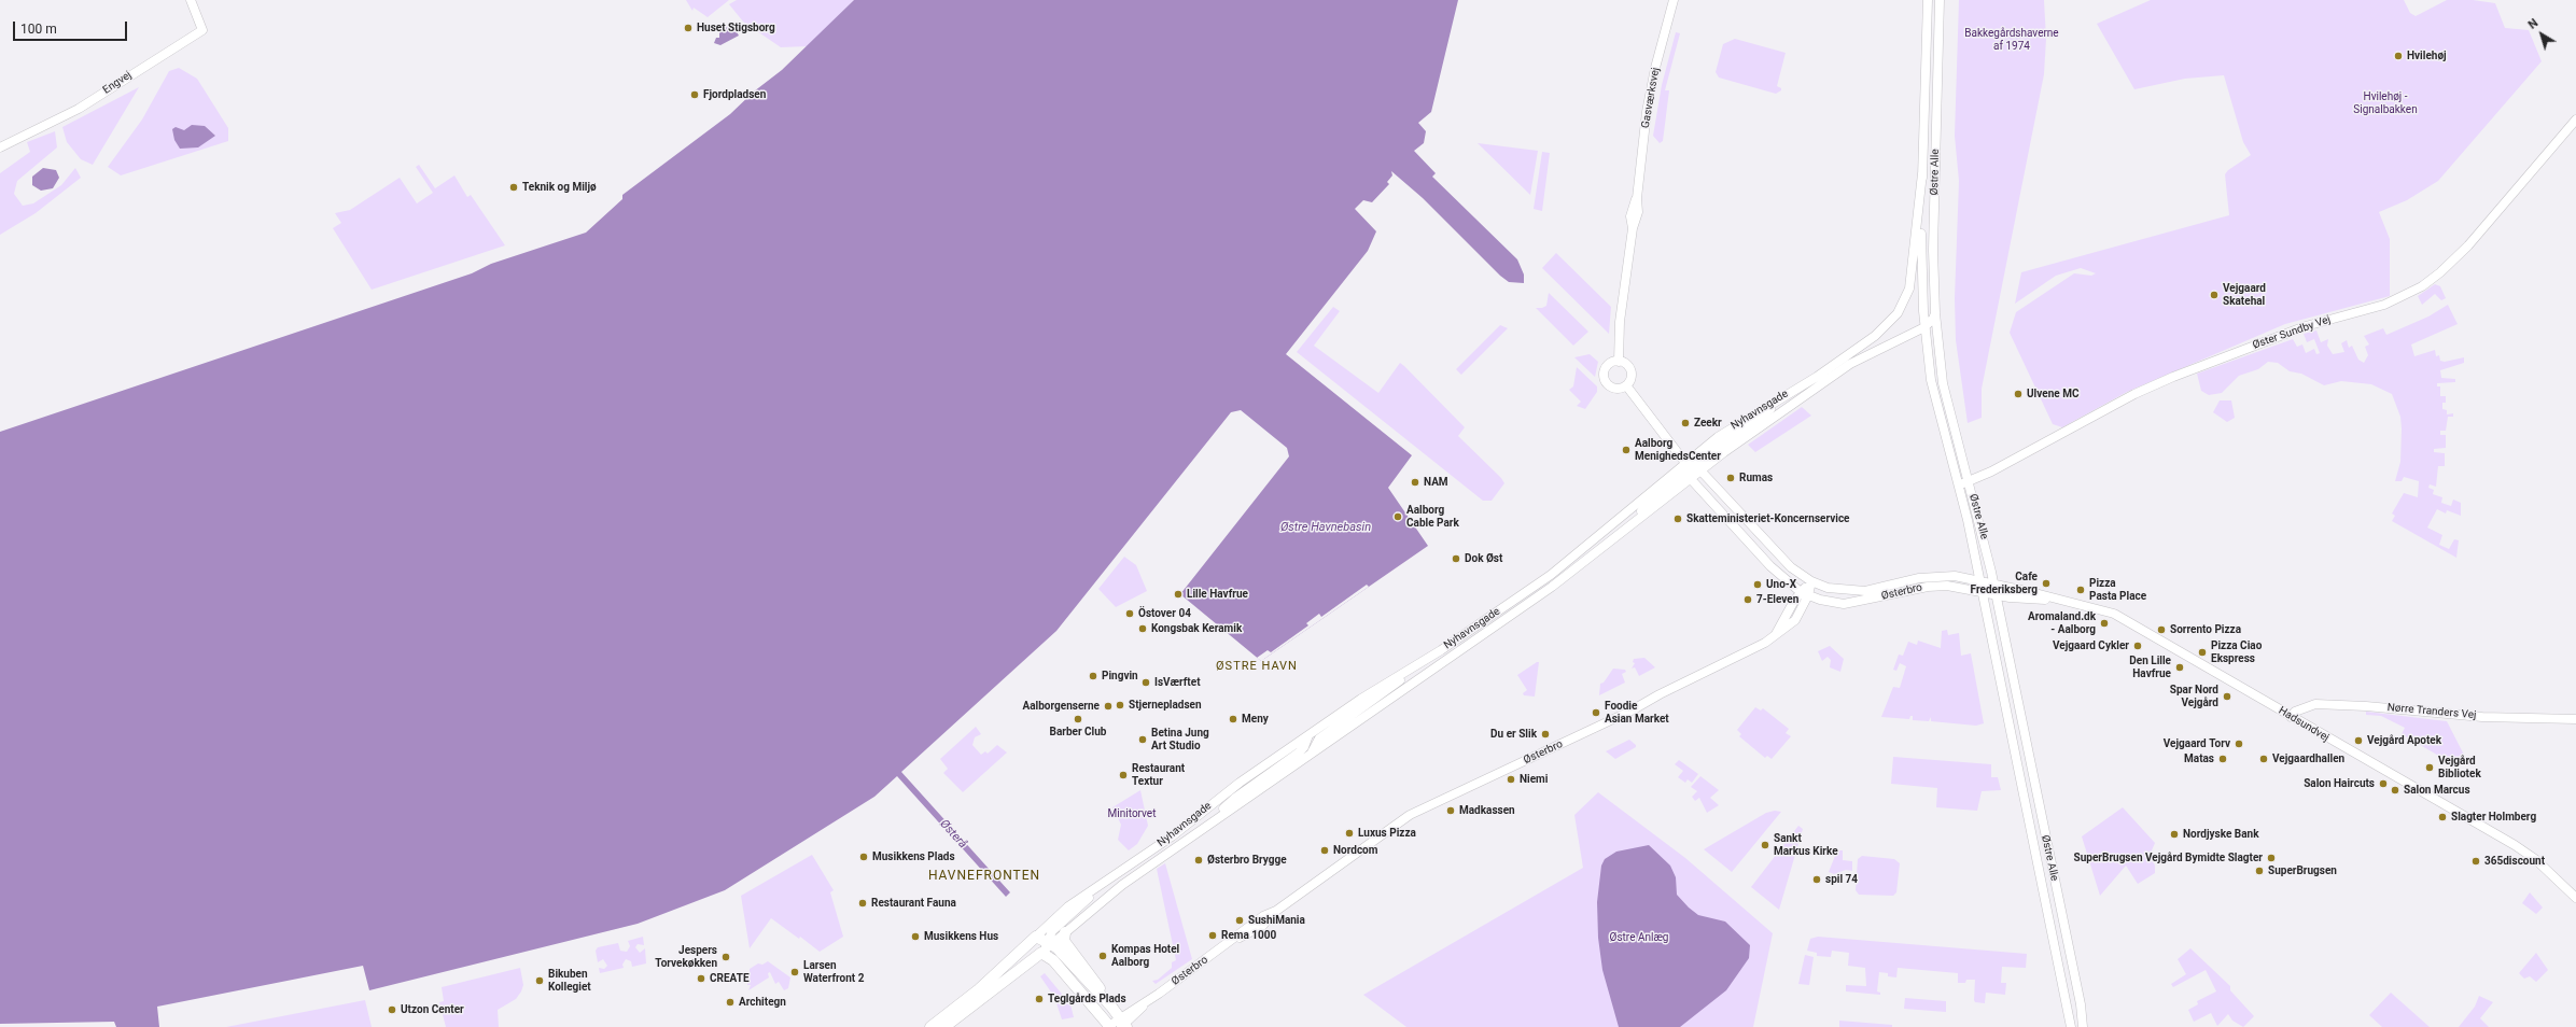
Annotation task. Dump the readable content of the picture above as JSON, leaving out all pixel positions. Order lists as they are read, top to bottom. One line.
{"streets":{"main road":["Nyhavnsgade"],"street":["Engvej","Gasværksvej","Østre Alle","Øster Sundby Vej","Østerbro","Nørre Tranders Vej","Hadsundvej"]},"crossings":[["Østre Alle","Øster Sundby Vej"],["Østre Alle","Nyhavnsgade"],["Østre Alle","Østerbro"],["Østre Alle","Hadsundvej"],["Østerbro","Hadsundvej"],["Nørre Tranders Vej","Hadsundvej"]],"districts":["ØSTRE HAVN","HAVNEFRONTEN"],"water":["Østre Havnebasin","Østerå"],"parks":["Bakkegårdshaverne af 1974","Hvilehøj - Signalbakken","Minitorvet","Østre Anlæg"],"places":["Huset Stigsborg","Hvilehøj","Fjordpladsen","Teknik og Miljø","Vejgaard Skatehal","Ulvene MC","Zeekr","Aalborg MenighedsCenter","Rumas","NAM","Aalborg Cable Park","Skatteministeriet-Koncernservice","Dok Øst","Cafe Frederiksberg","Uno-X","Pizza Pasta Place","Lille Havfrue","7-Eleven","Östover 04","Aromaland.dk - Aalborg","Kongsbak Keramik","Sorrento Pizza","Vejgaard Cykler","Pizza Ciao Ekspress","Den Lille Havfrue","Pingvin","IsVærftet","Spar Nord Vejgård","Stjernepladsen","Aalborgenserne","Foodie Asian Market","Barber Club","Meny","Du er Slik","Betina Jung Art Studio","Vejgård Apotek","Vejgaard Torv","Matas","Vejgaardhallen","Vejgård Bibliotek","Restaurant Textur","Niemi","Salon Haircuts","Salon Marcus","Madkassen","Slagter Holmberg","Luxus Pizza","Nordjyske Bank","Sankt Markus Kirke","Nordcom","Musikkens Plads","SuperBrugsen Vejgård Bymidte Slagter","Østerbro Brygge","365discount","SuperBrugsen","spil 74","Restaurant Fauna","SushiMania","Rema 1000","Musikkens Hus","Kompas Hotel Aalborg","Jespers Torvekøkken","Larsen Waterfront 2","CREATE","Bikuben Kollegiet","Teglgårds Plads","Architegn","Utzon Center"],"scale_bar":"100 m","north":"top left"}
